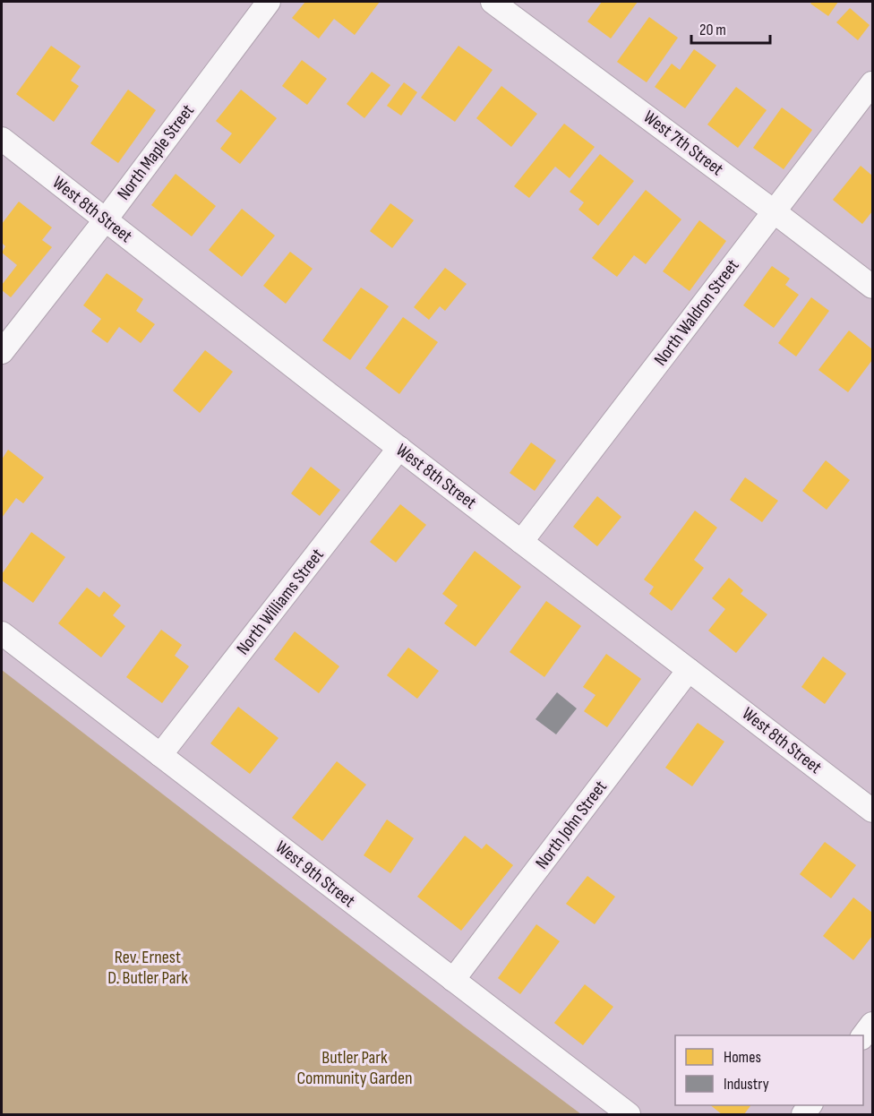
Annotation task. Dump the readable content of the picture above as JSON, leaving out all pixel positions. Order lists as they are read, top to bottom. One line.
{"streets":{"street":["West 7th Street","North Maple Street","West 8th Street","North Waldron Street","North Williams Street","North John Street","West 9th Street"]},"crossings":[["West 7th Street","North Waldron Street"],["North Maple Street","West 8th Street"],["West 8th Street","North Waldron Street"],["West 8th Street","North Williams Street"],["West 8th Street","North John Street"],["North Williams Street","West 9th Street"],["North John Street","West 9th Street"]],"parks":["Rev. Ernest D. Butler Park","Butler Park Community Garden"],"legend":["Homes","Industry"],"scale_bar":"20 m"}
